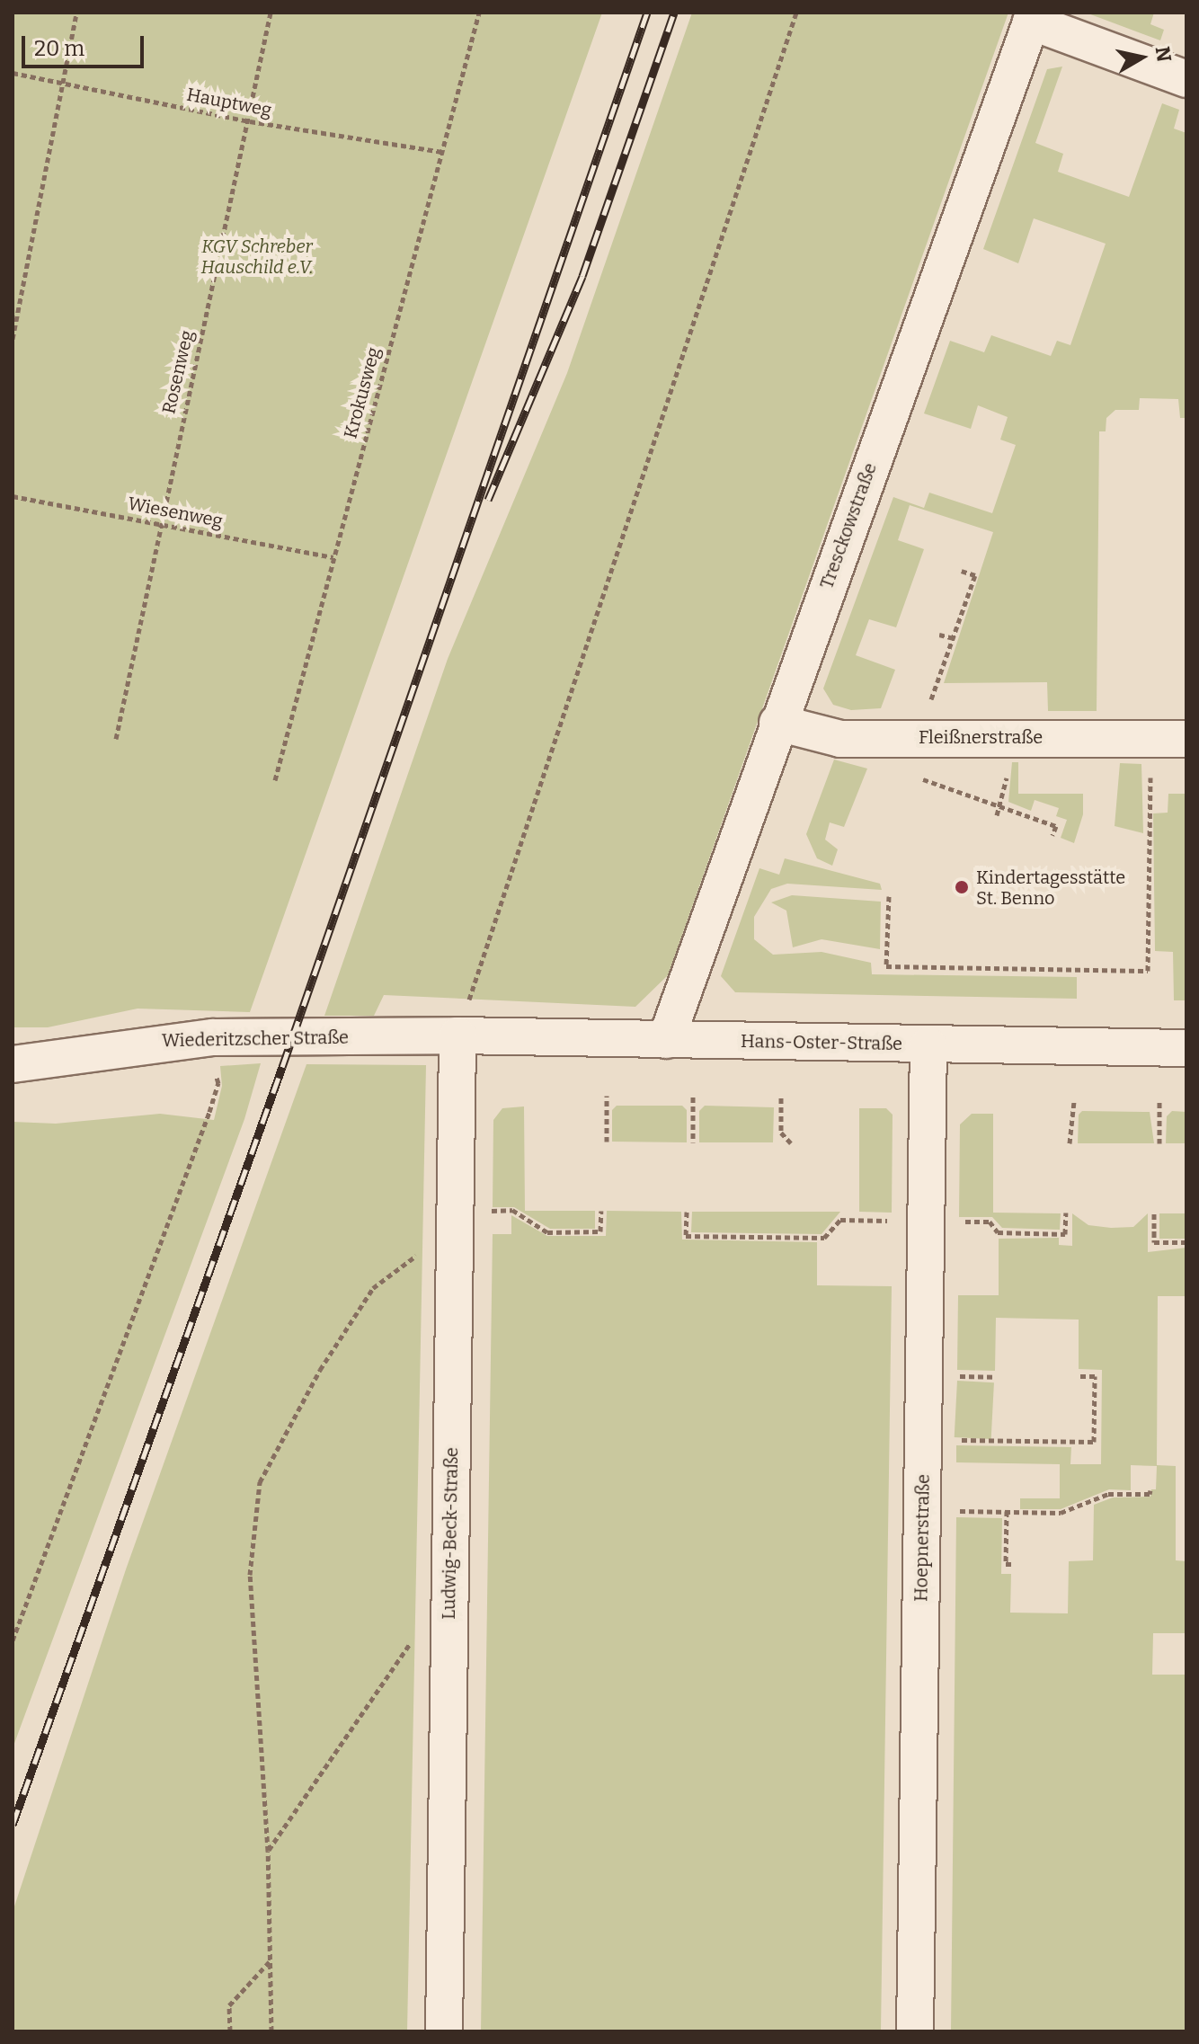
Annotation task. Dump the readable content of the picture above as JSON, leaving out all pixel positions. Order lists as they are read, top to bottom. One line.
{"streets":{"street":["Tresckowstraße","Fleißnerstraße","Wiederitzscher Straße","Hans-Oster-Straße","Ludwig-Beck-Straße","Hoepnerstraße"],"path":["Hauptweg","Rosenweg","Krokusweg","Wiesenweg"]},"crossings":[["Hauptweg","Rosenweg"],["Hauptweg","Krokusweg"],["Rosenweg","Wiesenweg"],["Krokusweg","Wiesenweg"],["Tresckowstraße","Fleißnerstraße"],["Tresckowstraße","Hans-Oster-Straße"],["Wiederitzscher Straße","Hans-Oster-Straße"],["Wiederitzscher Straße","Ludwig-Beck-Straße"],["Hans-Oster-Straße","Ludwig-Beck-Straße"],["Hans-Oster-Straße","Hoepnerstraße"]],"parks":["KGV Schreber Hauschild e.V."],"places":["Kindertagesstätte St. Benno"],"scale_bar":"20 m","north":"right"}
